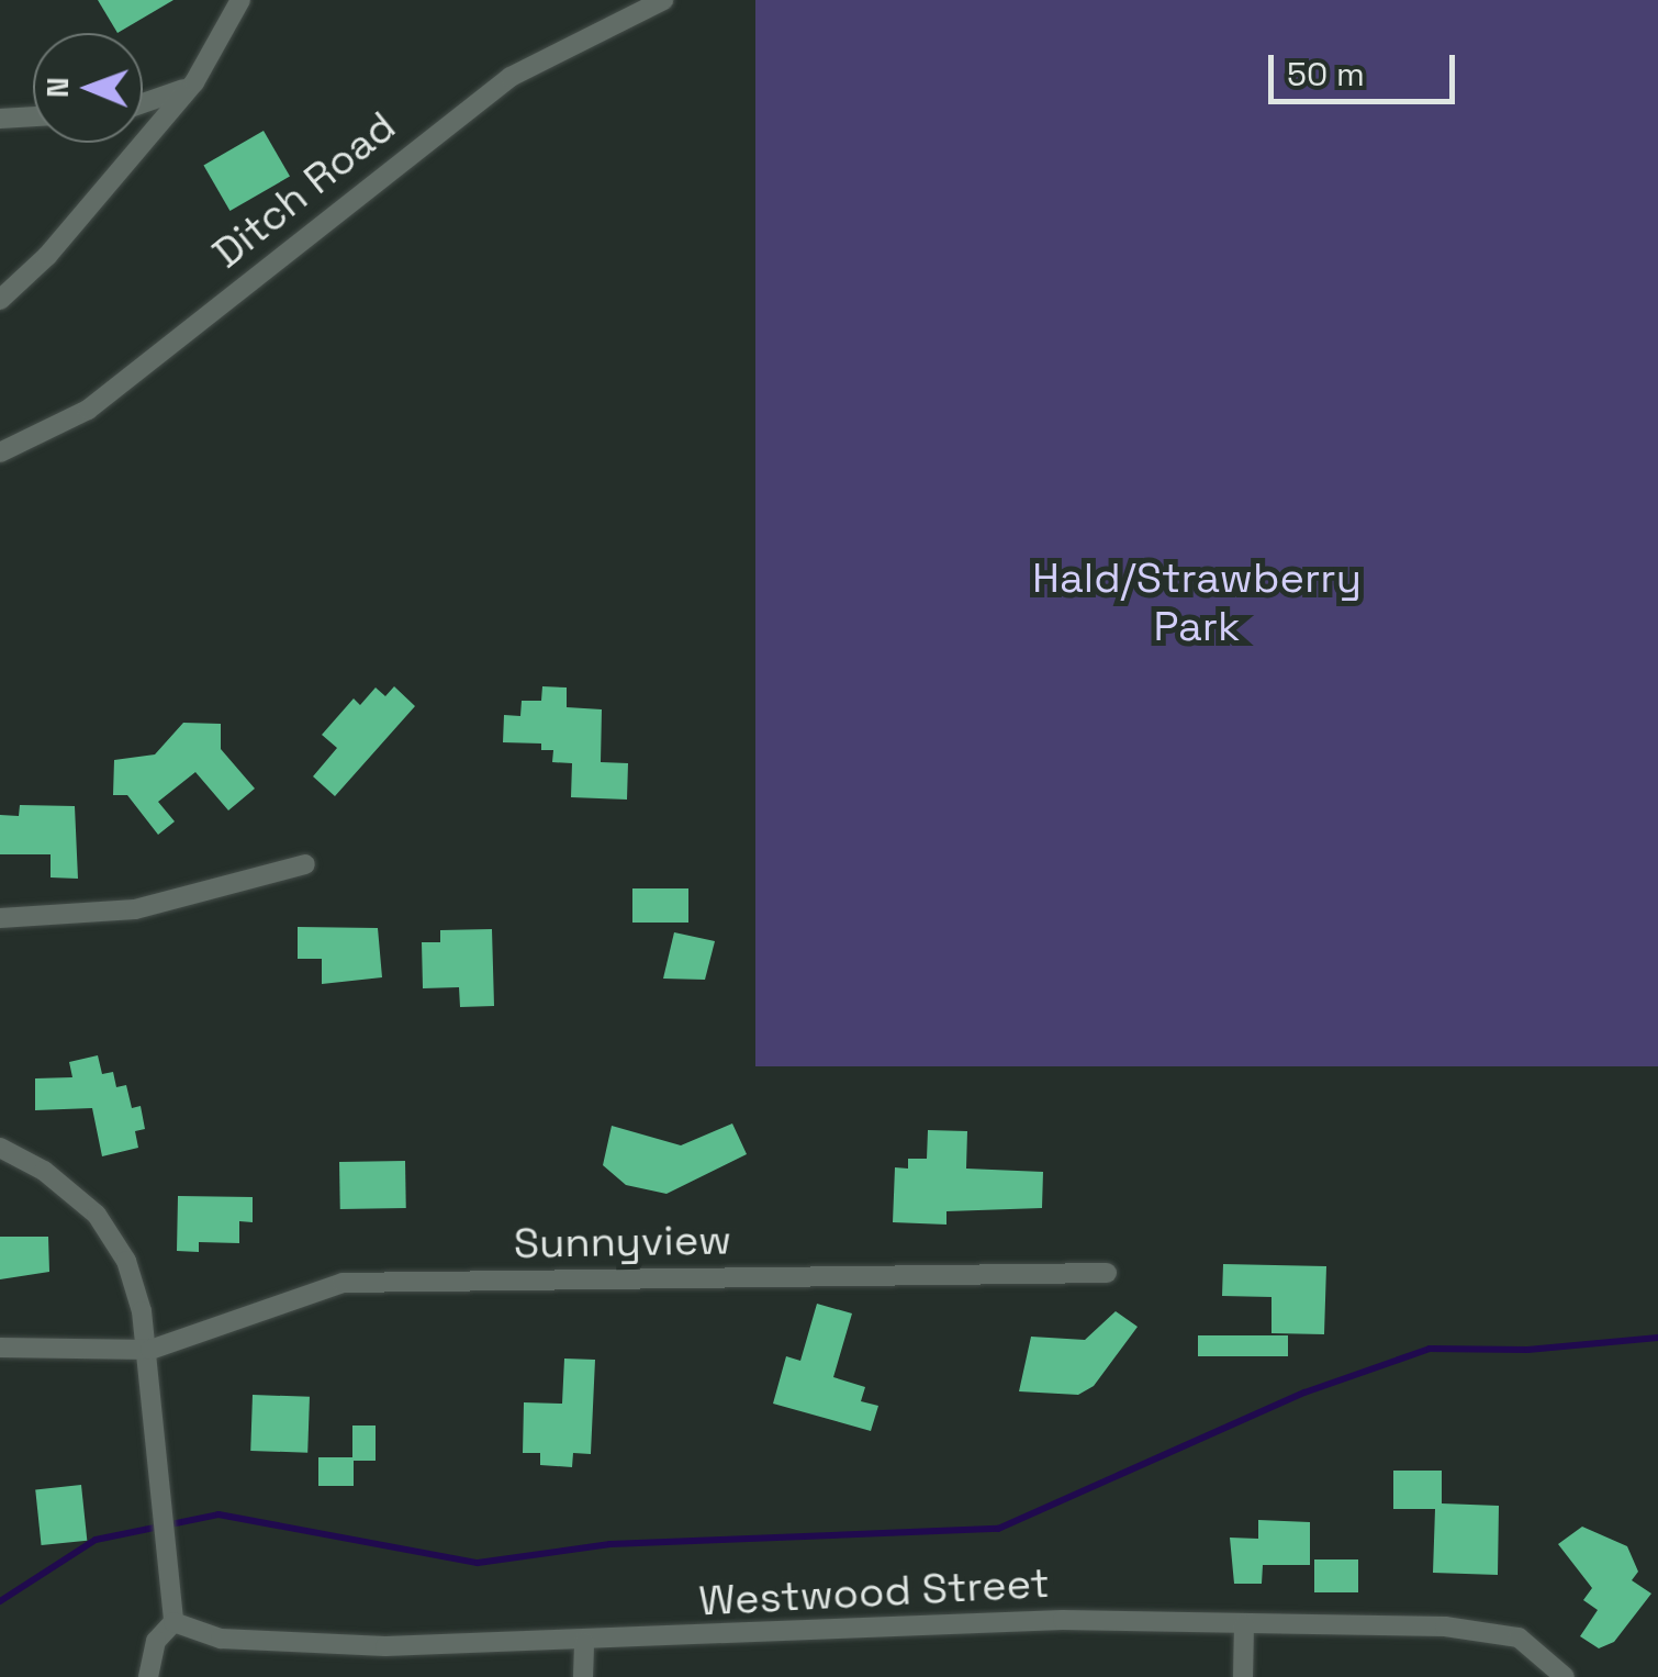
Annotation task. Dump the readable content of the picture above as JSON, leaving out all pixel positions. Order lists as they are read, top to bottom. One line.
{"streets":{"street":["Ditch Road","Sunnyview","Westwood Street"]},"parks":["Hald/Strawberry Park"],"scale_bar":"50 m","north":"left"}
